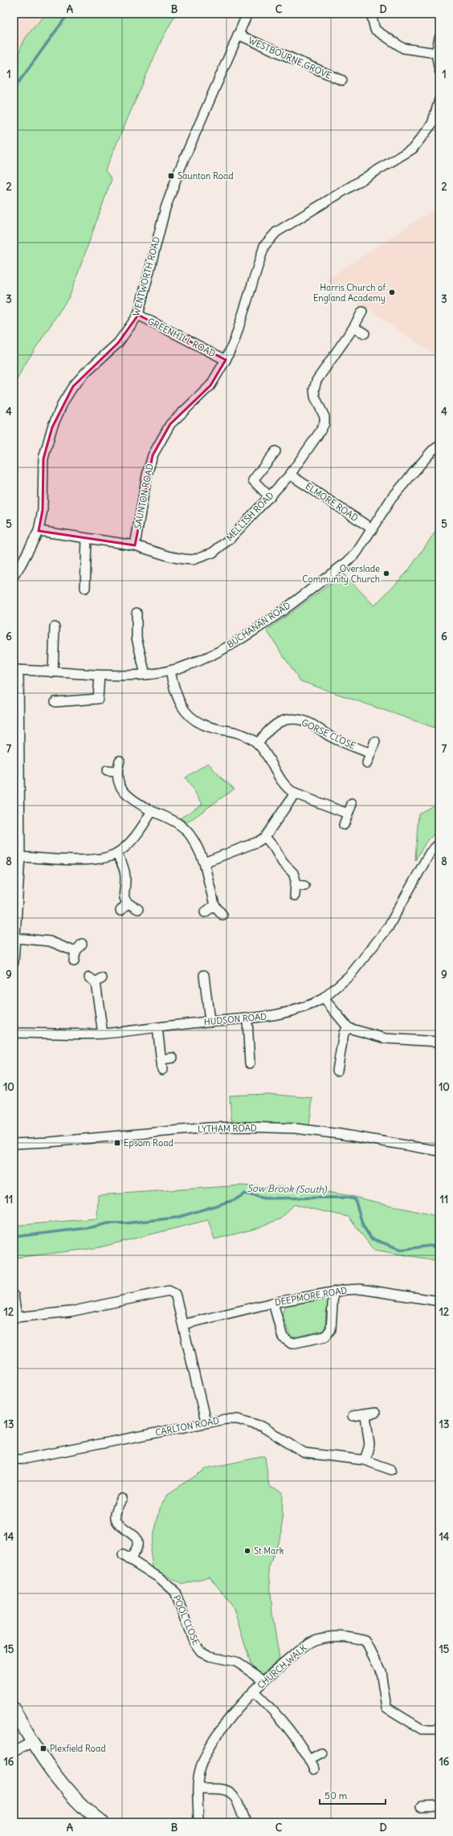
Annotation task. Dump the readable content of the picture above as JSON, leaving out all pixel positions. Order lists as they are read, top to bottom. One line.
{"streets":{"street":["WESTBOURNE GROVE","WENTWORTH ROAD","GREENHILL ROAD","SAUNTON ROAD","ELMORE ROAD","MELLISH ROAD","BUCHANAN ROAD","GORSE CLOSE","HUDSON ROAD","LYTHAM ROAD","DEEPMORE ROAD","CARLTON ROAD","POOL CLOSE","CHURCH WALK"]},"crossings":[["WESTBOURNE GROVE","WENTWORTH ROAD"],["WENTWORTH ROAD","GREENHILL ROAD"],["WENTWORTH ROAD","MELLISH ROAD"],["GREENHILL ROAD","SAUNTON ROAD"],["SAUNTON ROAD","MELLISH ROAD"],["ELMORE ROAD","MELLISH ROAD"],["ELMORE ROAD","BUCHANAN ROAD"],["POOL CLOSE","CHURCH WALK"]],"water":["Sow Brook (South)"],"places":{"transit":["Saunton Road","Epsom Road","Plexfield Road"],"other":["Harris Church of England Academy","Overslade Community Church","St Mark"]},"scale_bar":"50 m","grid":{"columns":["A","B","C","D"],"rows":["1","2","3","4","5","6","7","8","9","10","11","12","13","14","15","16"]}}
